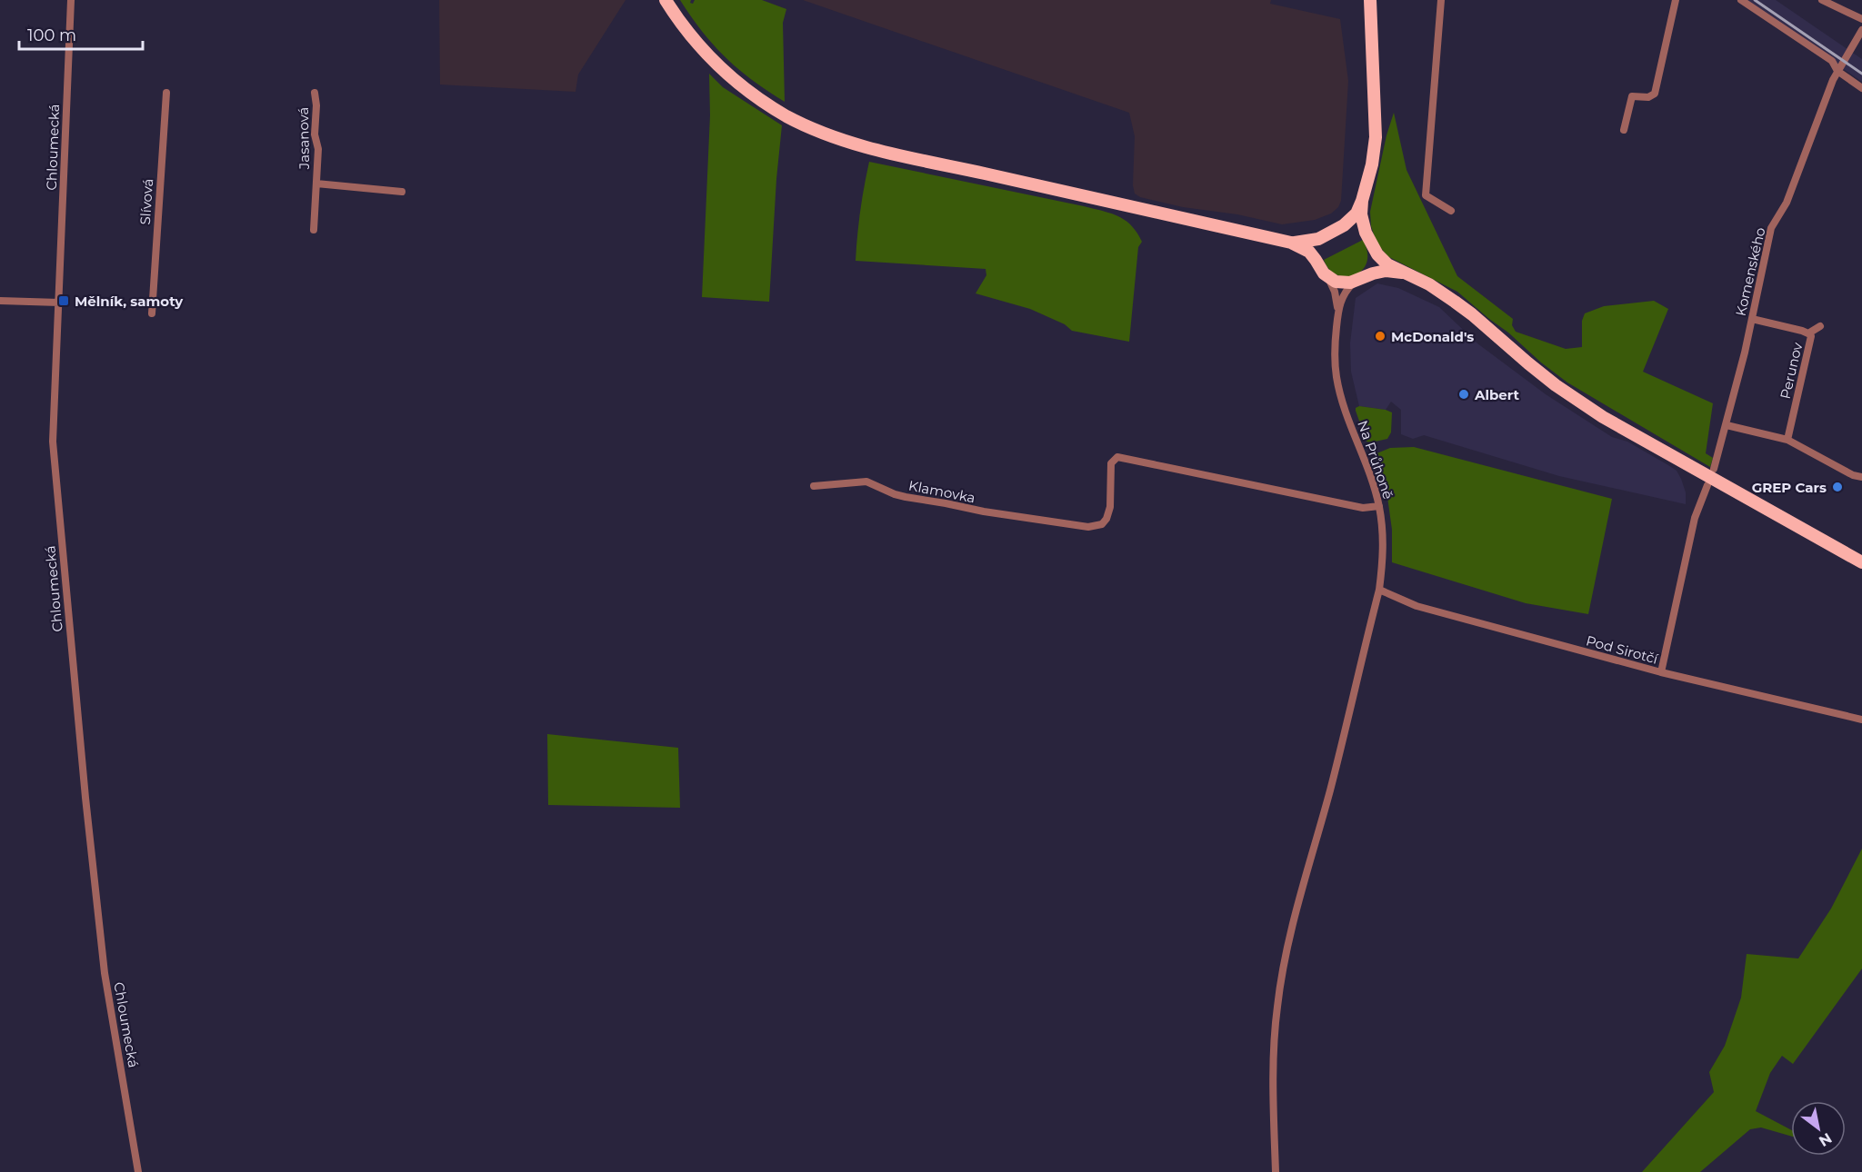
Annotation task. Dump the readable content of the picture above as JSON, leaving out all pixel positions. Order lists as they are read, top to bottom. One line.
{"streets":{"street":["Jasanová","Chloumecká","Slívová","Komenského","Perunov","Na Průhoně","Klamovka","Pod Sirotčí"]},"crossings":[["Komenského","Perunov"],["Na Průhoně","Klamovka"],["Na Průhoně","Pod Sirotčí"]],"places":{"transit":["Mělník, samoty"],"other":["McDonald's","Albert","GREP Cars"]},"scale_bar":"100 m","north":"bottom right"}
